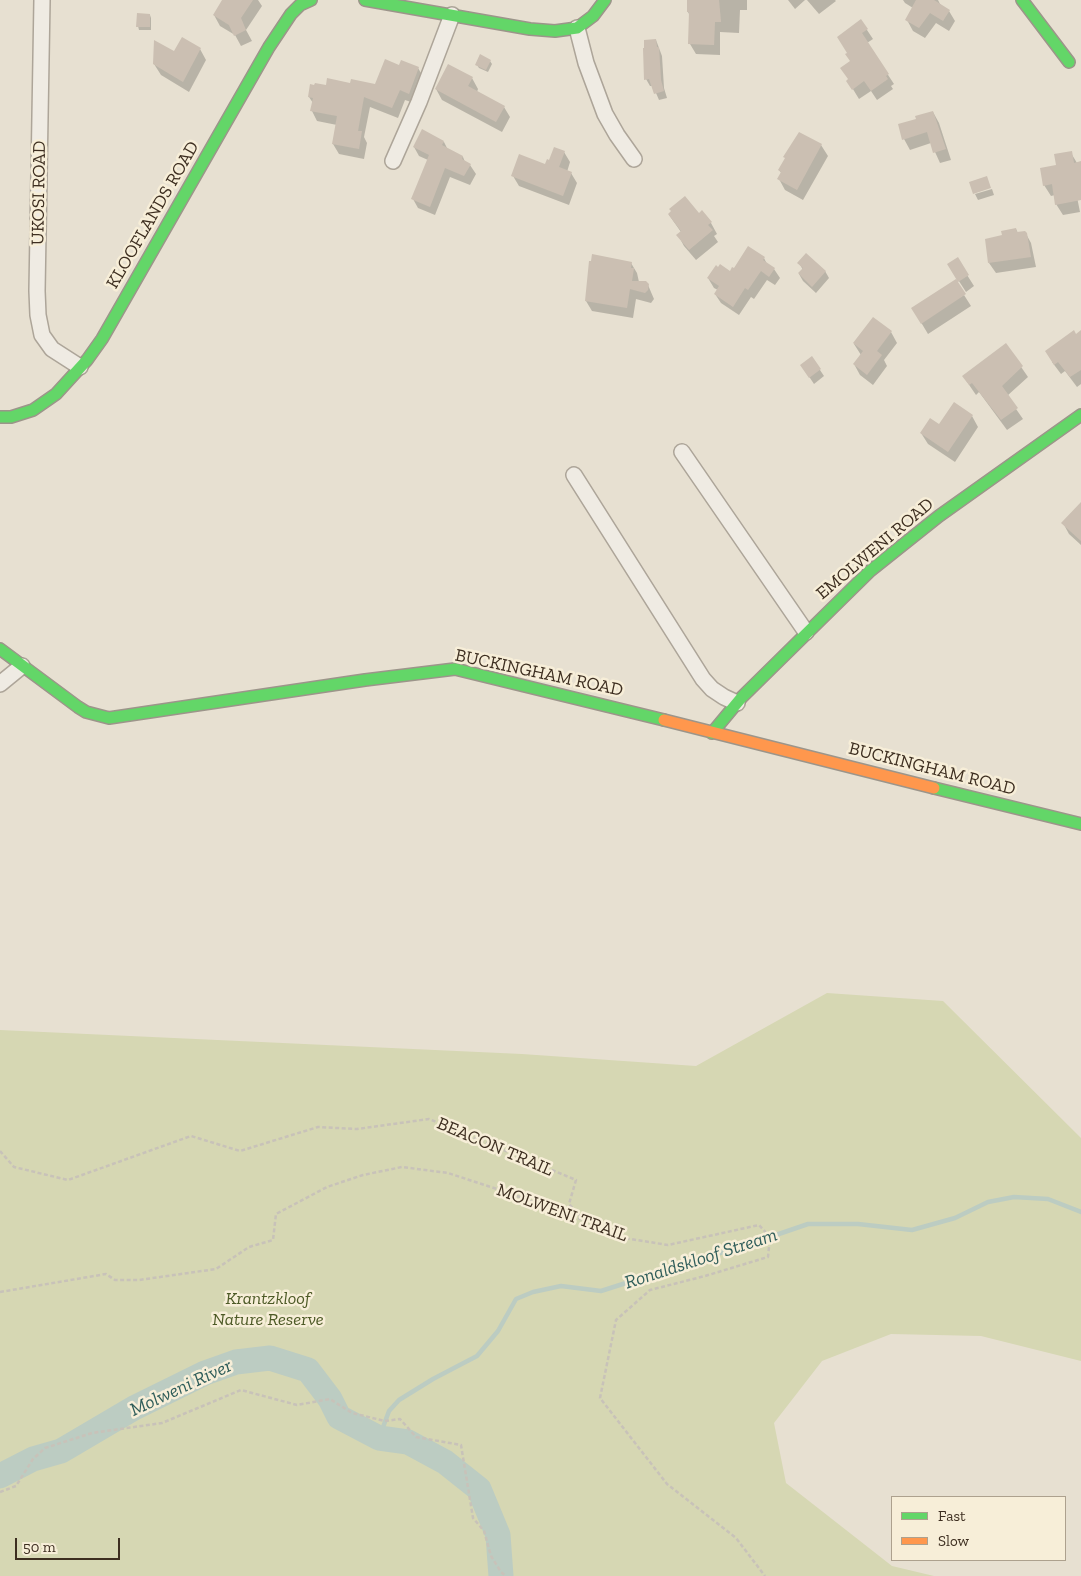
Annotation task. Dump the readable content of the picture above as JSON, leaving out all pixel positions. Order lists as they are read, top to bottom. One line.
{"streets":{"street":["UKOSI ROAD","KLOOFLANDS ROAD","EMOLWENI ROAD","BUCKINGHAM ROAD"],"path":["BEACON TRAIL","MOLWENI TRAIL"]},"crossings":[["UKOSI ROAD","KLOOFLANDS ROAD"],["EMOLWENI ROAD","BUCKINGHAM ROAD"],["BEACON TRAIL","MOLWENI TRAIL"]],"water":["Ronaldskloof Stream","Molweni River"],"parks":["Krantzkloof Nature Reserve"],"legend":["Fast","Slow"],"scale_bar":"50 m"}
